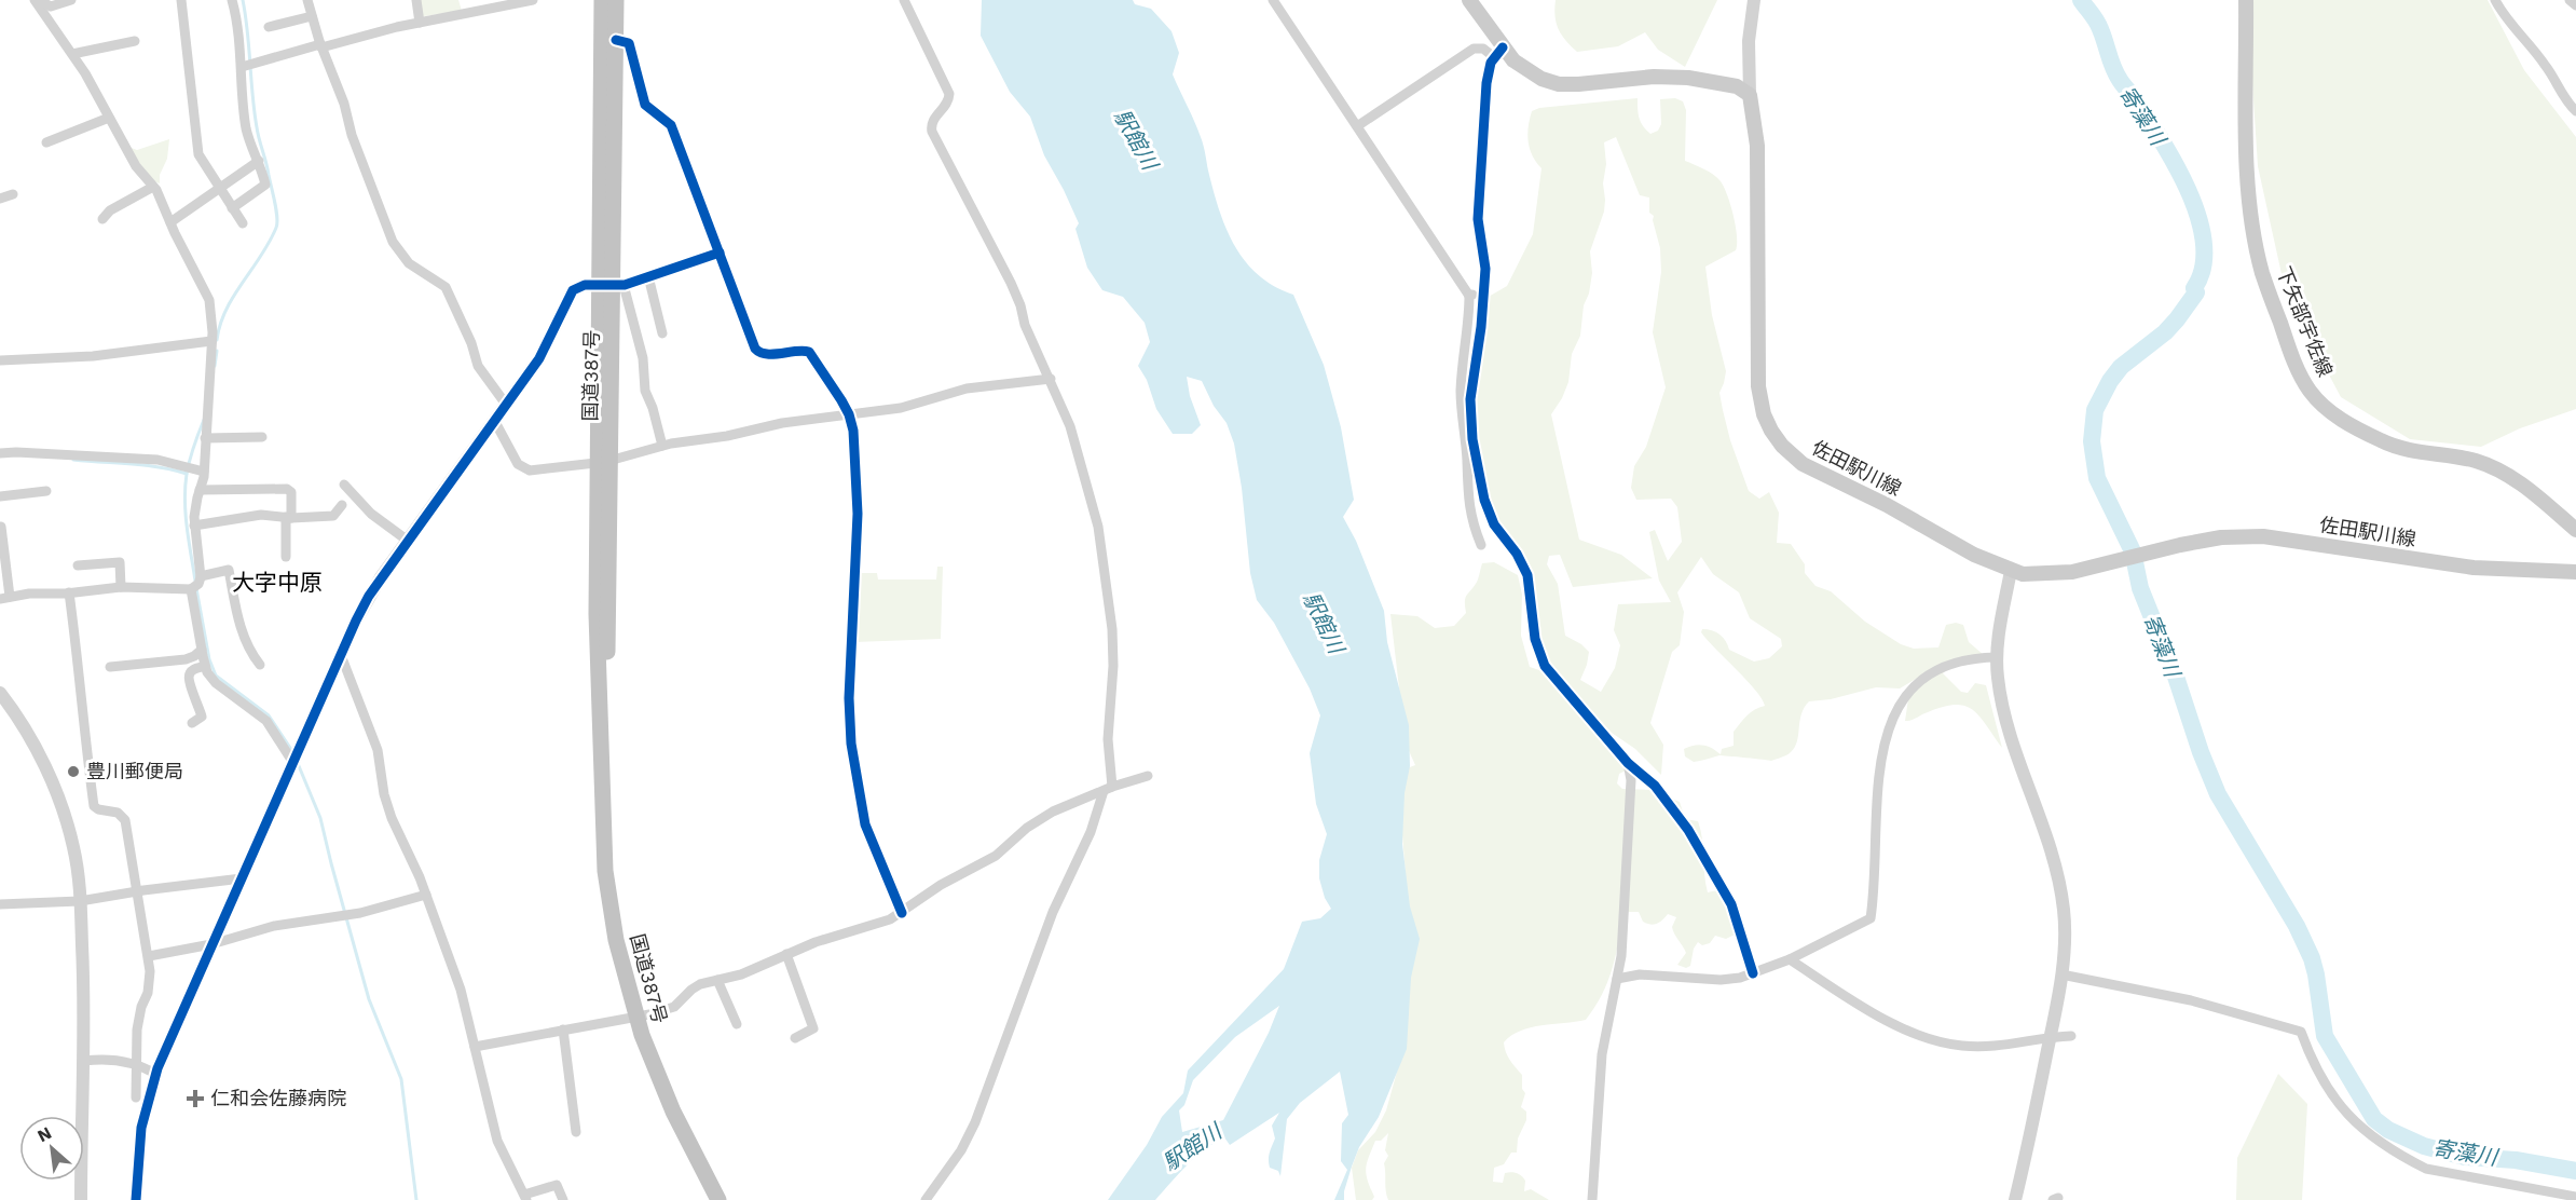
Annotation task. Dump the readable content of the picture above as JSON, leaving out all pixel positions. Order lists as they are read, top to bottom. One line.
{"streets":{"highway":["国道387号"],"main road":["下矢部宇佐線","佐田駅川線"]},"districts":["大字中原"],"water":["寄藻川","駅館川"],"places":{"other":["豊川郵便局"],"health":["仁和会佐藤病院"]},"north":"top left"}
